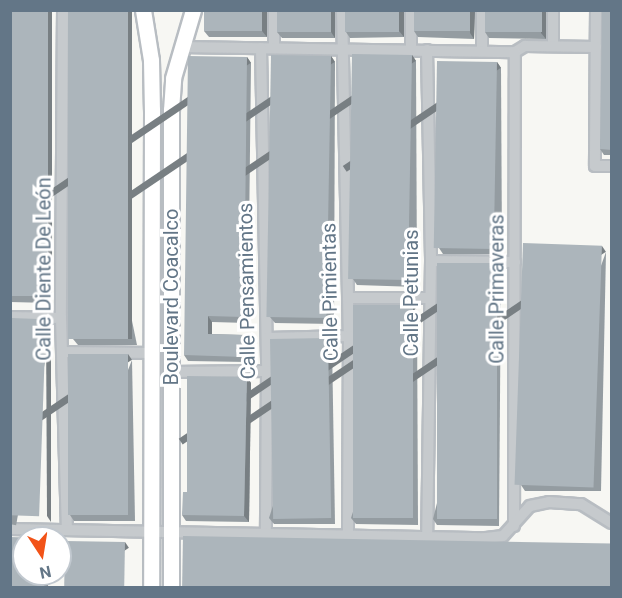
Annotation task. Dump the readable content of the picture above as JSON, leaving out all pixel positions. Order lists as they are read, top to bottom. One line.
{"streets":{"main road":["Boulevard Coacalco"],"street":["Calle Diente De León","Calle Primaveras","Calle Pensamientos","Calle Pimientas","Calle Petunias"]},"north":"bottom"}
